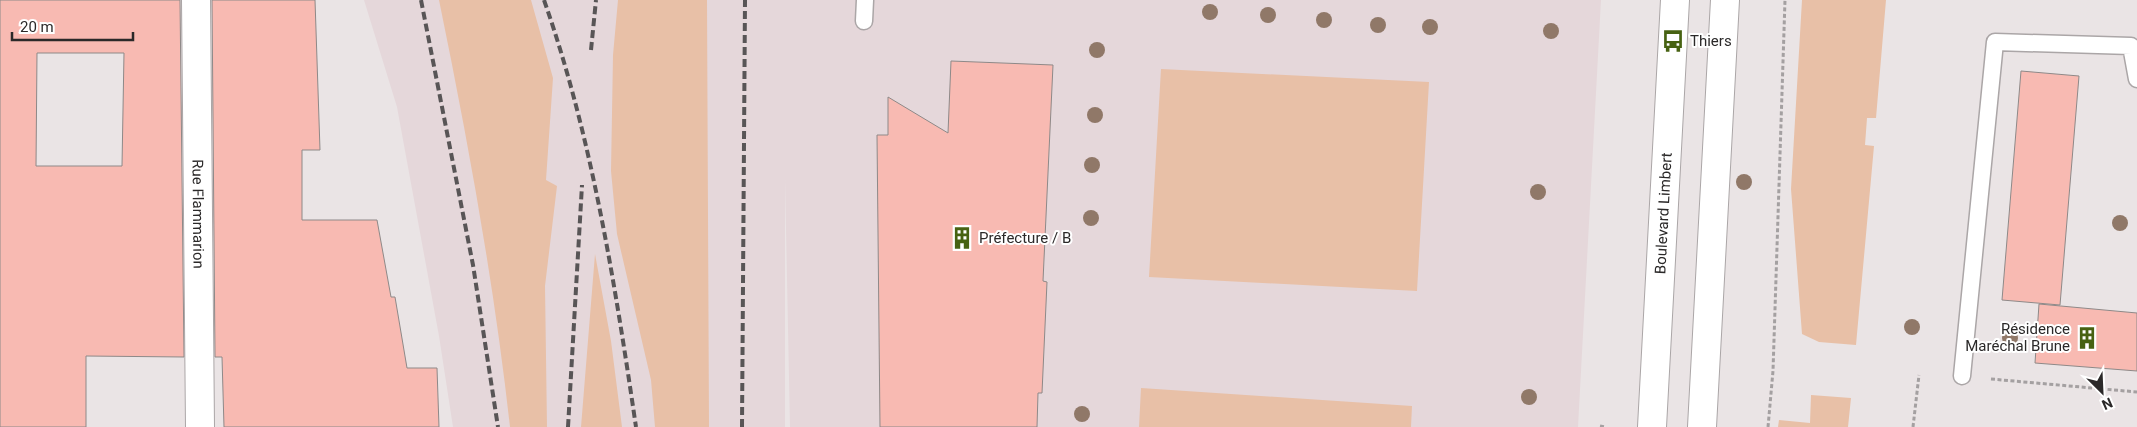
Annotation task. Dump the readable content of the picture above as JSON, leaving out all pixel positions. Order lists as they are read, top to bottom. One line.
{"streets":{"main road":["Rue Flammarion","Boulevard Limbert"]},"places":{"bus stop":["Thiers"],"building":["Préfecture / B","Résidence Maréchal Brune"]},"scale_bar":"20 m","north":"bottom right"}
